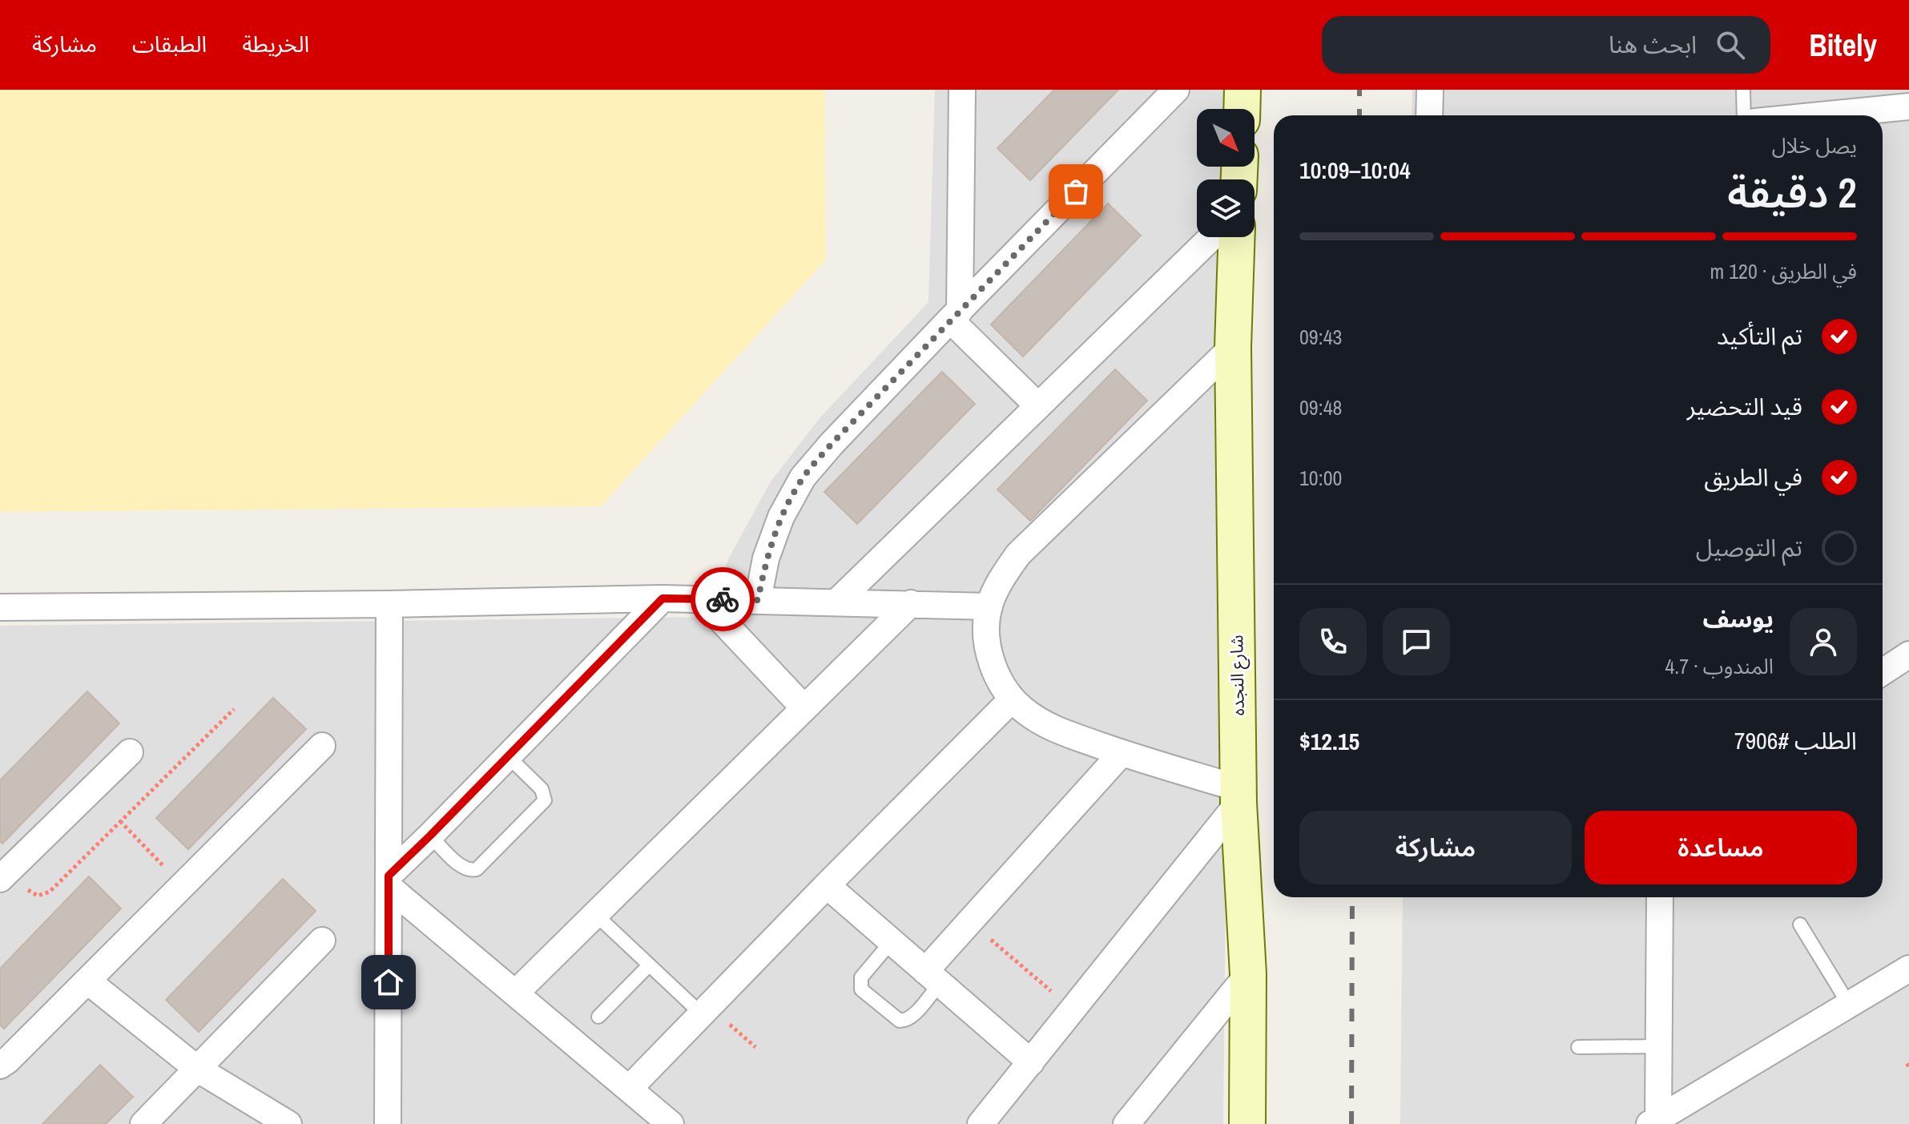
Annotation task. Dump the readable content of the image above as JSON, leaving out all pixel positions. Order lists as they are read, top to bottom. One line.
{"streets":{"street":["شارع النجده"]},"north":"bottom right","page":{"header":"Bitely","search":"ابحث هنا","nav":["الخريطة","الطبقات","مشاركة"],"heading":["2 دقيقة","يصل خلال","10:04–10:09"],"panel":["يوسف","المندوب · 4.7","الطلب #7906","$12.15"],"bar":"في الطريق · 120 m","list":[["تم التأكيد","09:43"],["قيد التحضير","09:48"],["في الطريق","10:00"],"تم التوصيل"],"buttons":["مساعدة","مشاركة"]}}
